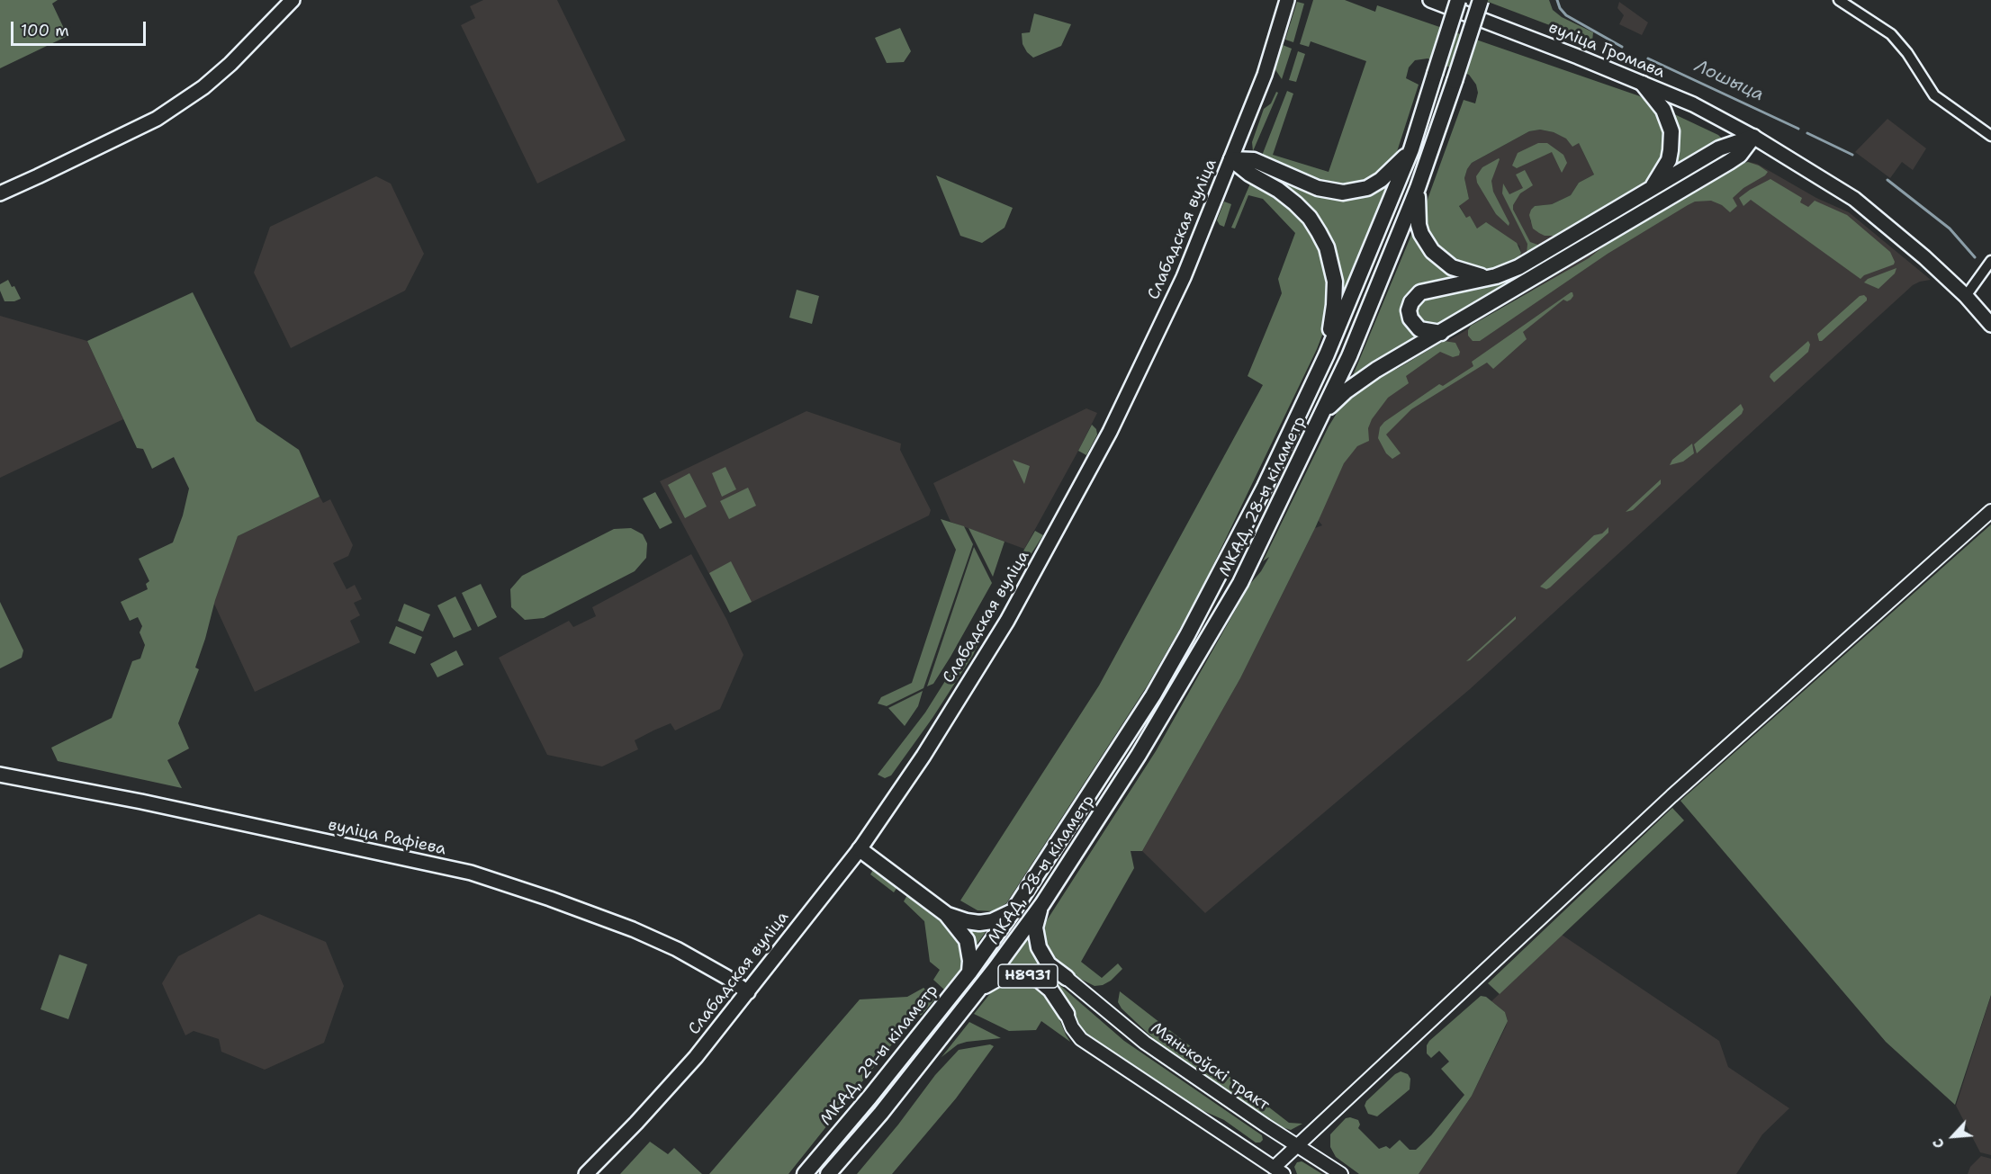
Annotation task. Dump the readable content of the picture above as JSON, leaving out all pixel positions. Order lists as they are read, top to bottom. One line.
{"streets":{"highway":["МКАД, 28-ы кіламетр","Н8931","МКАД, 29-ы кіламетр"],"main road":["вуліца Громава","Слабадская вуліца","вуліца Рафіева"],"street":["Мянькоўскі тракт"]},"crossings":[["Слабадская вуліца","вуліца Рафіева"],["МКАД, 28-ы кіламетр","Н8931"],["МКАД, 28-ы кіламетр","МКАД, 29-ы кіламетр"],["Н8931","Мянькоўскі тракт"]],"water":["Лошыца"],"scale_bar":"100 m","north":"bottom left"}
